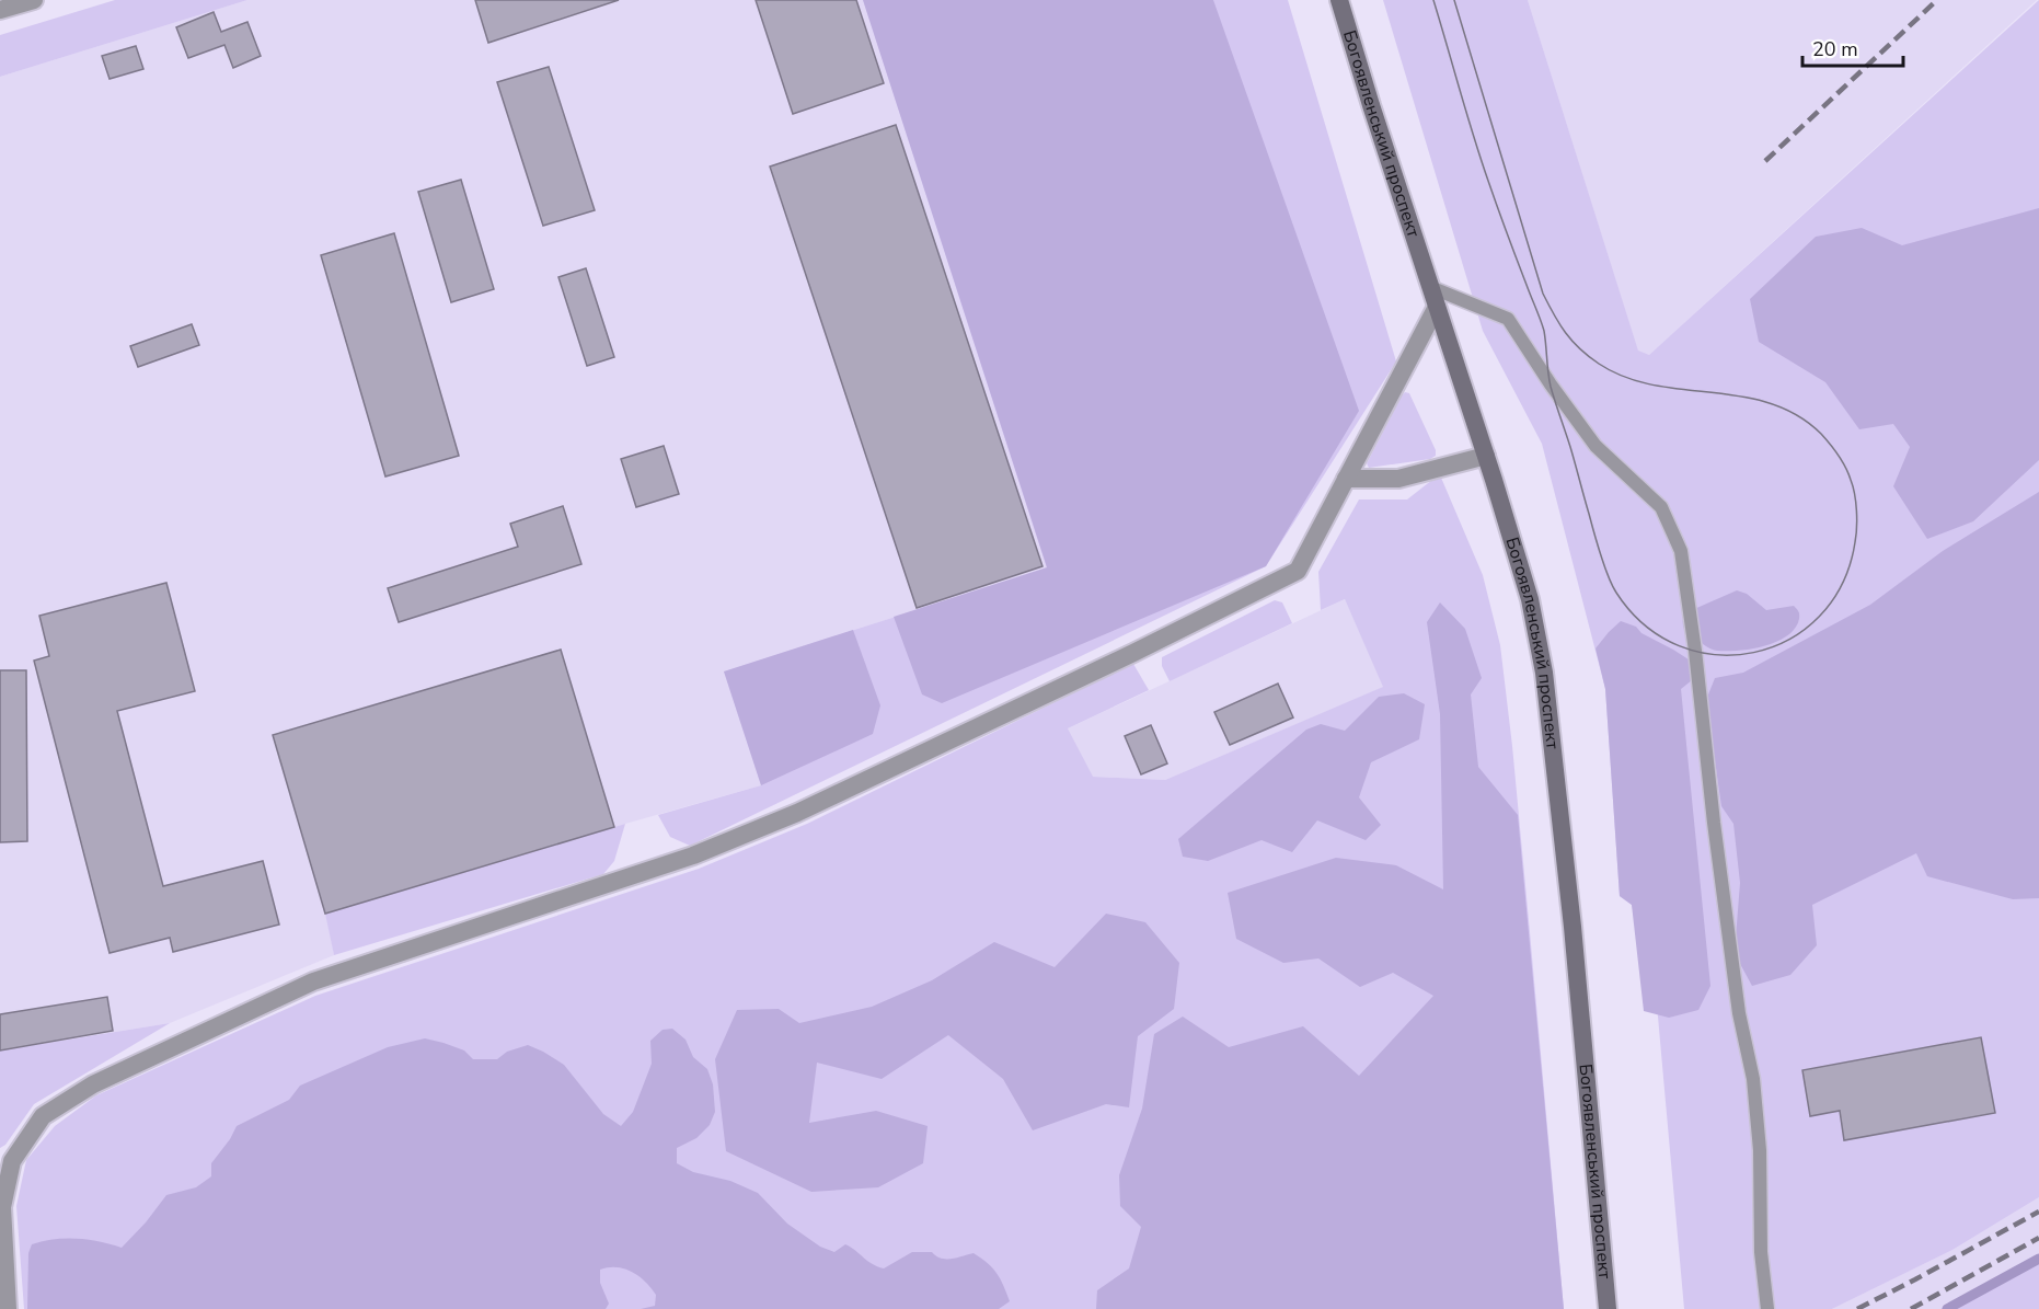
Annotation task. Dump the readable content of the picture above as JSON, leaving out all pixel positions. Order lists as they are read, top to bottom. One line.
{"streets":{"main road":["Богоявленський проспект"]},"scale_bar":"20 m"}
